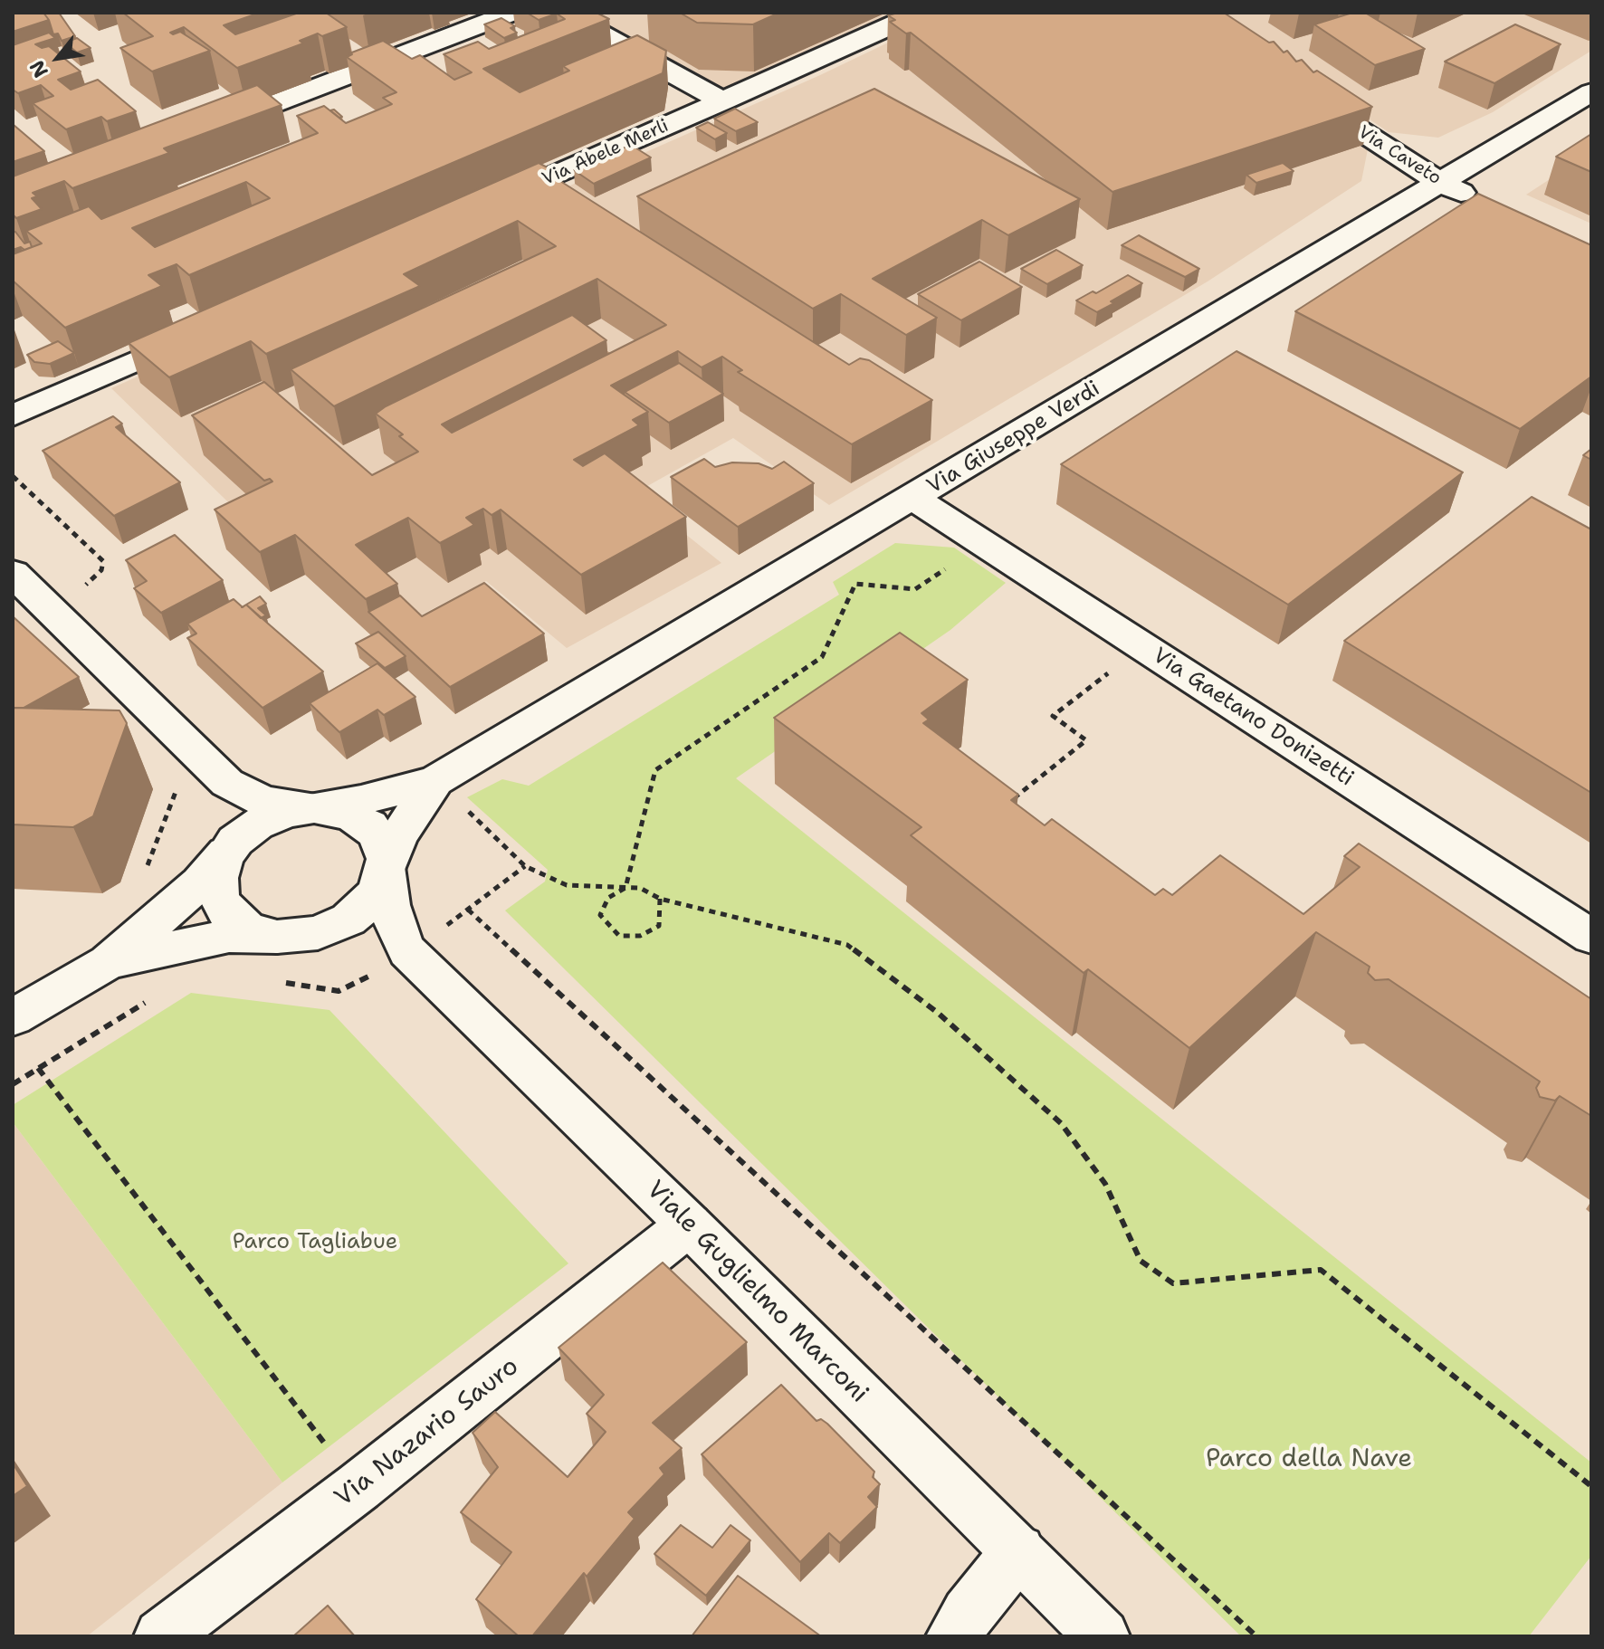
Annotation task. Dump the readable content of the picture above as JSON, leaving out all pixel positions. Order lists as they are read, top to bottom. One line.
{"streets":{"street":["Via Abele Merli","Via Caveto","Via Giuseppe Verdi","Via Gaetano Donizetti","Viale Guglielmo Marconi","Via Nazario Sauro"]},"crossings":[["Via Caveto","Via Giuseppe Verdi"],["Via Giuseppe Verdi","Via Gaetano Donizetti"],["Via Giuseppe Verdi","Viale Guglielmo Marconi"],["Viale Guglielmo Marconi","Via Nazario Sauro"]],"parks":["Parco Tagliabue","Parco della Nave"],"north":"bottom left"}
